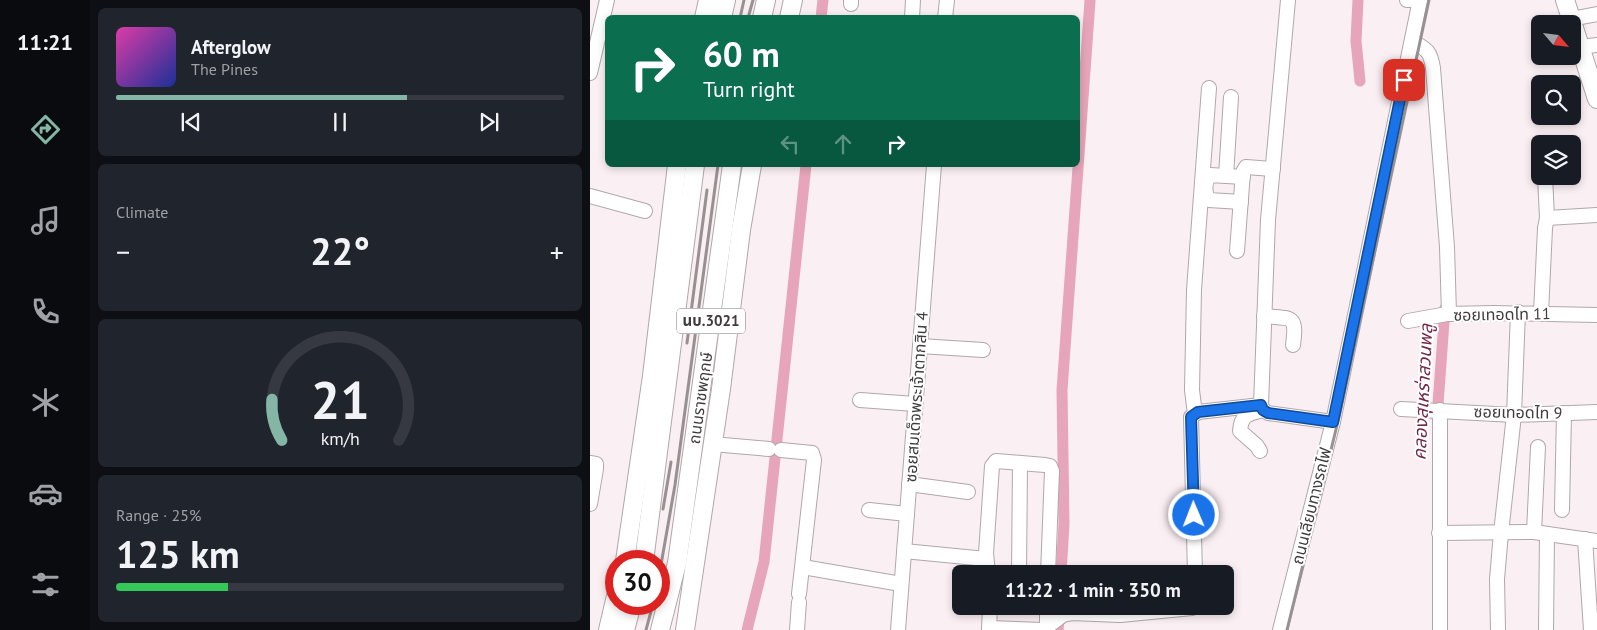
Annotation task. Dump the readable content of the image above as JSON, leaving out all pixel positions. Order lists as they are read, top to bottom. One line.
{"streets":{"main road":["นบ.3021","ถนนราชพฤกษ์"],"street":["ซอยเทอดไท 11","ซอยสมเด็จพระเจ้าตากสิน 4","ซอยเทอดไท 9","ถนนเลียบทางรถไฟ"]},"water":["คลองสุเหร่าสวนพลู"],"north":"bottom right","page":{"tabs":"11:21","turn":["60 m","Turn right"],"song":["Afterglow","The Pines"],"tile":["Climate",["Range · 25%","125 km"]],"heat":["−","22°","+"],"limit":"30","trip":"11:22 · 1 min · 350 m","gauge":["21","km/h"]}}
